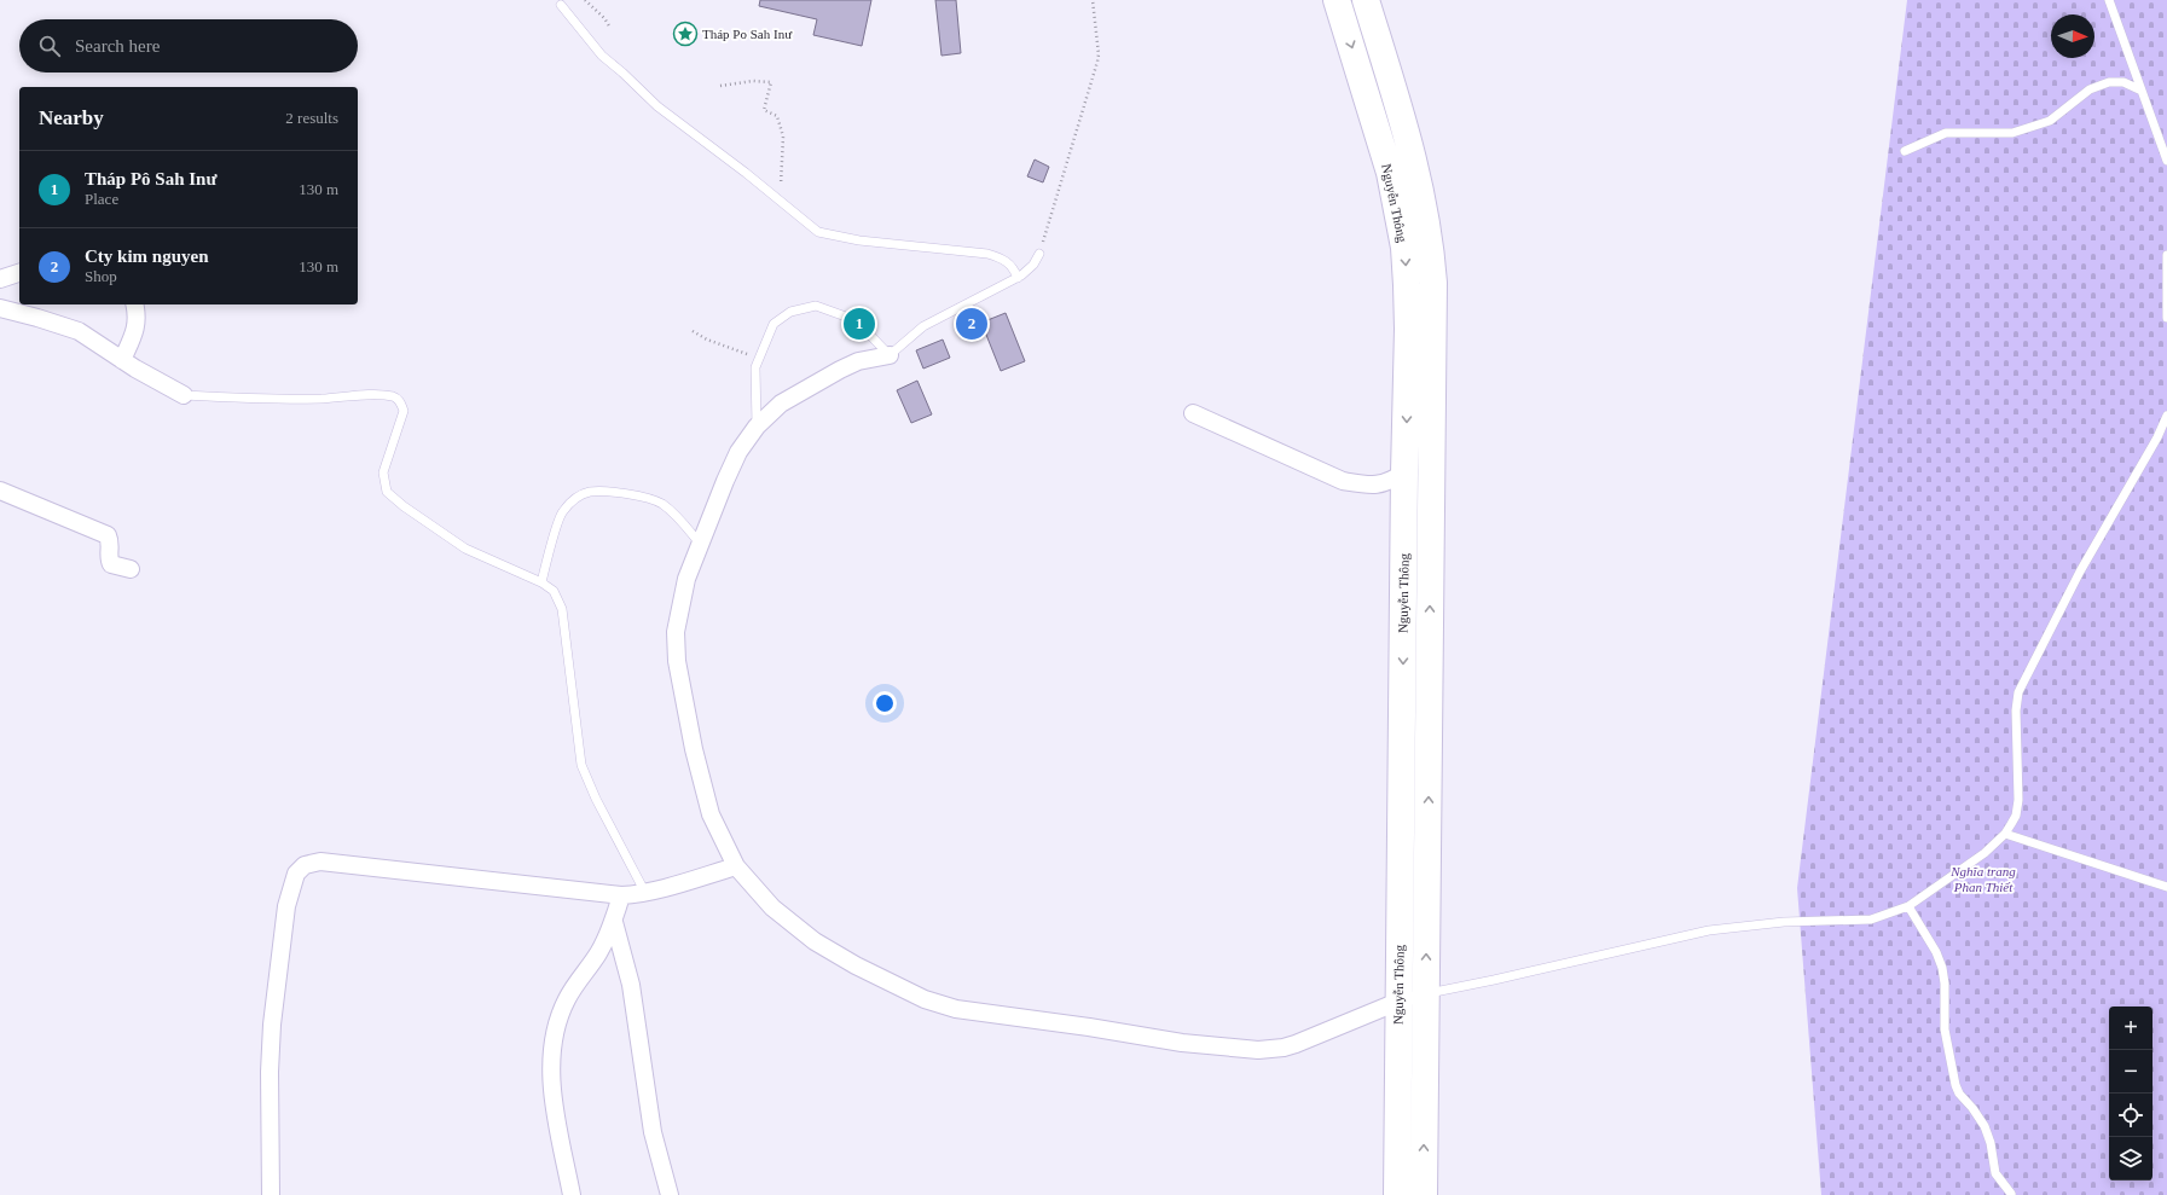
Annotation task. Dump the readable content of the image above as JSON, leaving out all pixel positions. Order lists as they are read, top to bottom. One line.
{"streets":{"main road":["Nguyễn Thông"]},"parks":["Nghĩa trang Phan Thiết"],"places":{"place":["Tháp Po Sah Inư"]},"north":"right","page":{"search":"Search here","heading":["Nearby","2 results"],"list":[{"mark":"1","name":"Tháp Pô Sah Inư","note":"Place","value":"130 m"},{"mark":"2","name":"Cty kim nguyen","note":"Shop","value":"130 m"}],"pins":["1","2"],"map_buttons":["+","−"]}}
